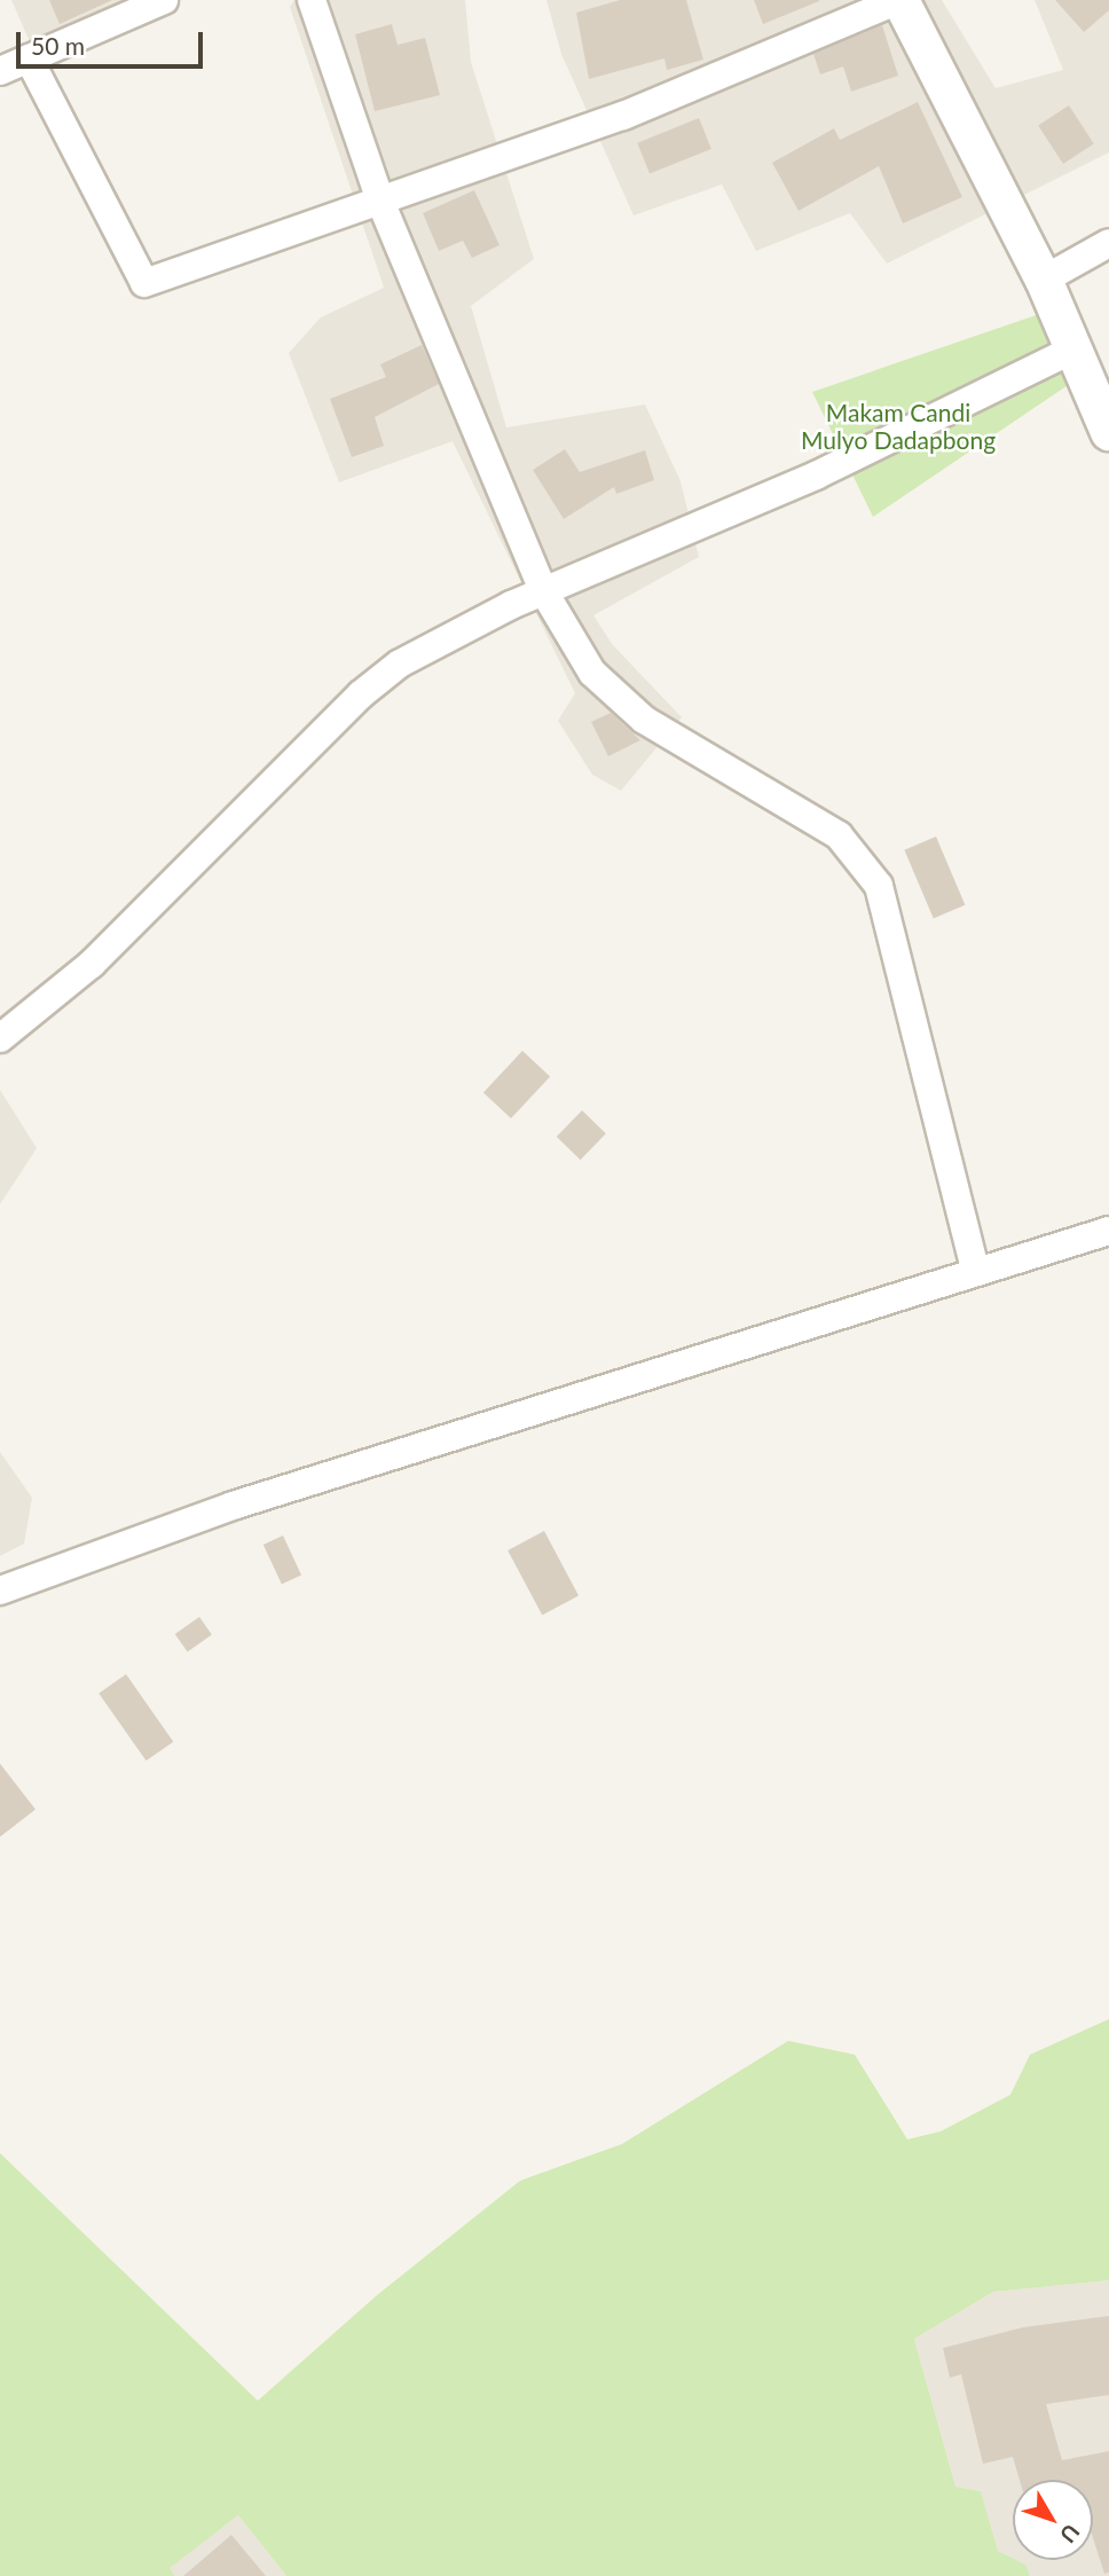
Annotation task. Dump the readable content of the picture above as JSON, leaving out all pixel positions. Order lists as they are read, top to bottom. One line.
{"parks":["Makam Candi Mulyo Dadapbong"],"scale_bar":"50 m","north":"bottom right"}
